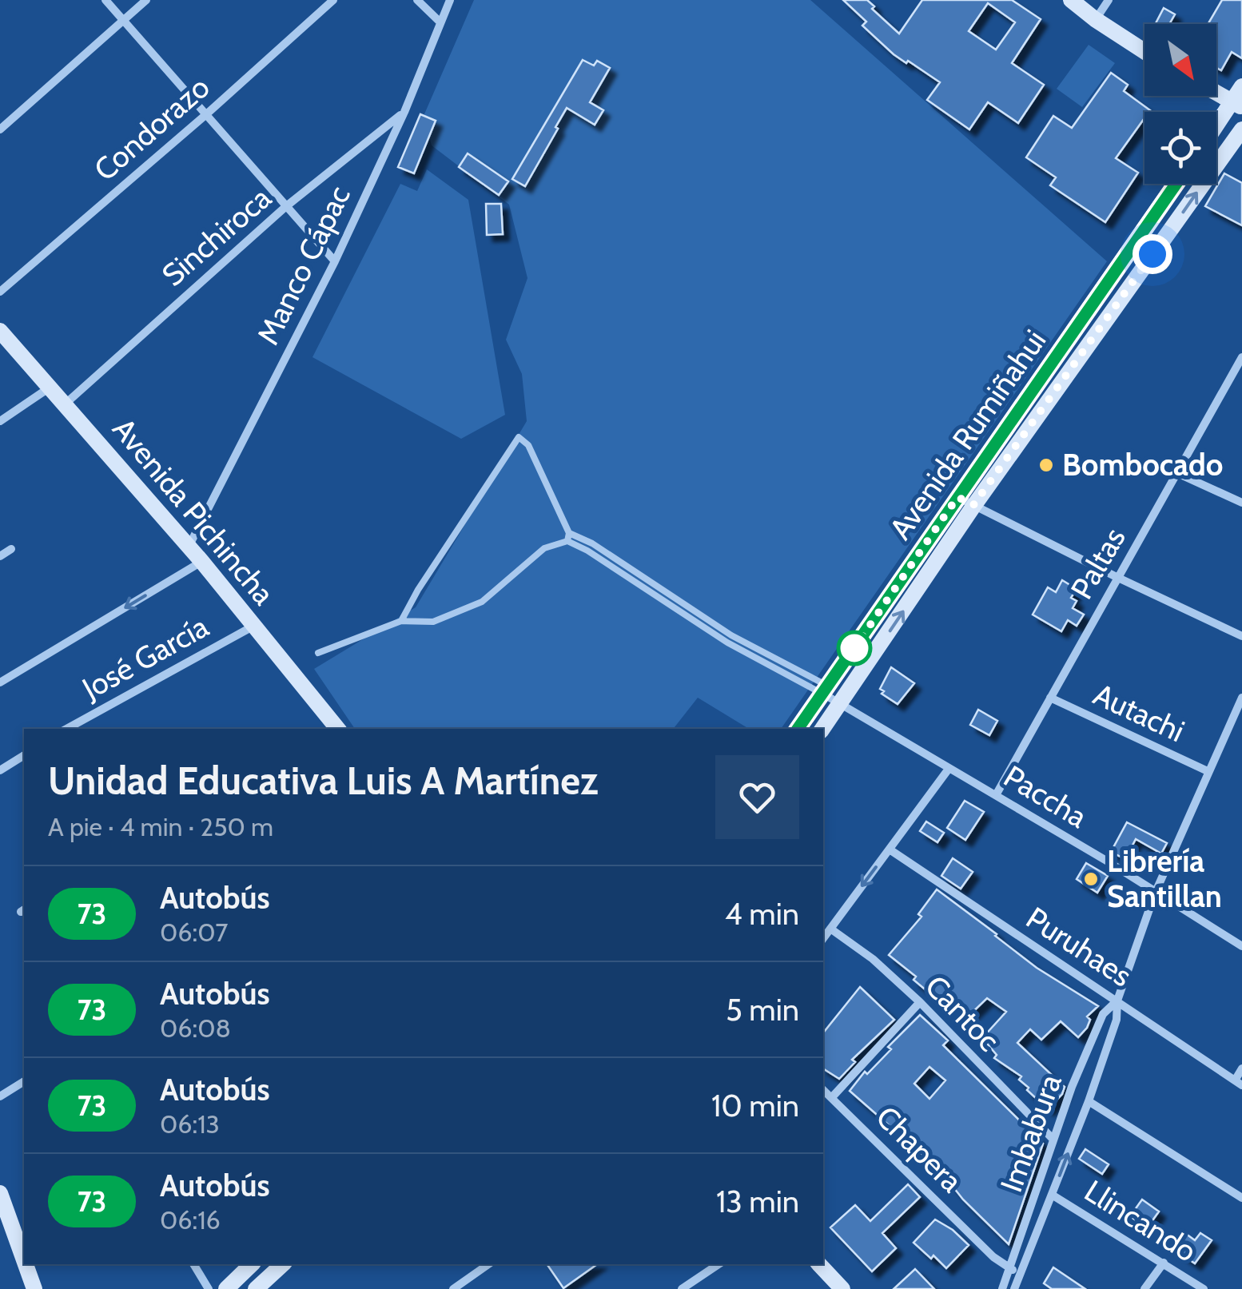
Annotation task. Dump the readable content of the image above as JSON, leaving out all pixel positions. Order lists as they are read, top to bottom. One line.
{"streets":{"main road":["Avenida Rumiñahui","Avenida Pichincha"],"street":["Condorazo","Sinchiroca","Manco Cápac","Paltas","José García","Autachi","Paccha","Puruhaes","Cantoc","Imbabura","Chapera","Llincando"]},"crossings":[["Sinchiroca","Manco Cápac"],["Sinchiroca","Avenida Pichincha"],["Manco Cápac","Avenida Pichincha"],["Avenida Rumiñahui","Paccha"],["Avenida Pichincha","José García"],["Paltas","Autachi"],["Paltas","Paccha"],["Autachi","Imbabura"],["Paccha","Imbabura"],["Puruhaes","Imbabura"],["Cantoc","Imbabura"],["Imbabura","Chapera"],["Imbabura","Llincando"]],"places":["Bombocado","Librería Santillan"],"lines":["bus line 73"],"north":"bottom right","page":{"heading":["Unidad Educativa Luis A Martínez","A pie · 4 min · 250 m"],"list":[{"mark":"73","name":"Autobús","note":"06:07","value":"4 min"},{"mark":"73","name":"Autobús","note":"06:08","value":"5 min"},{"mark":"73","name":"Autobús","note":"06:13","value":"10 min"},{"mark":"73","name":"Autobús","note":"06:16","value":"13 min"}]}}
